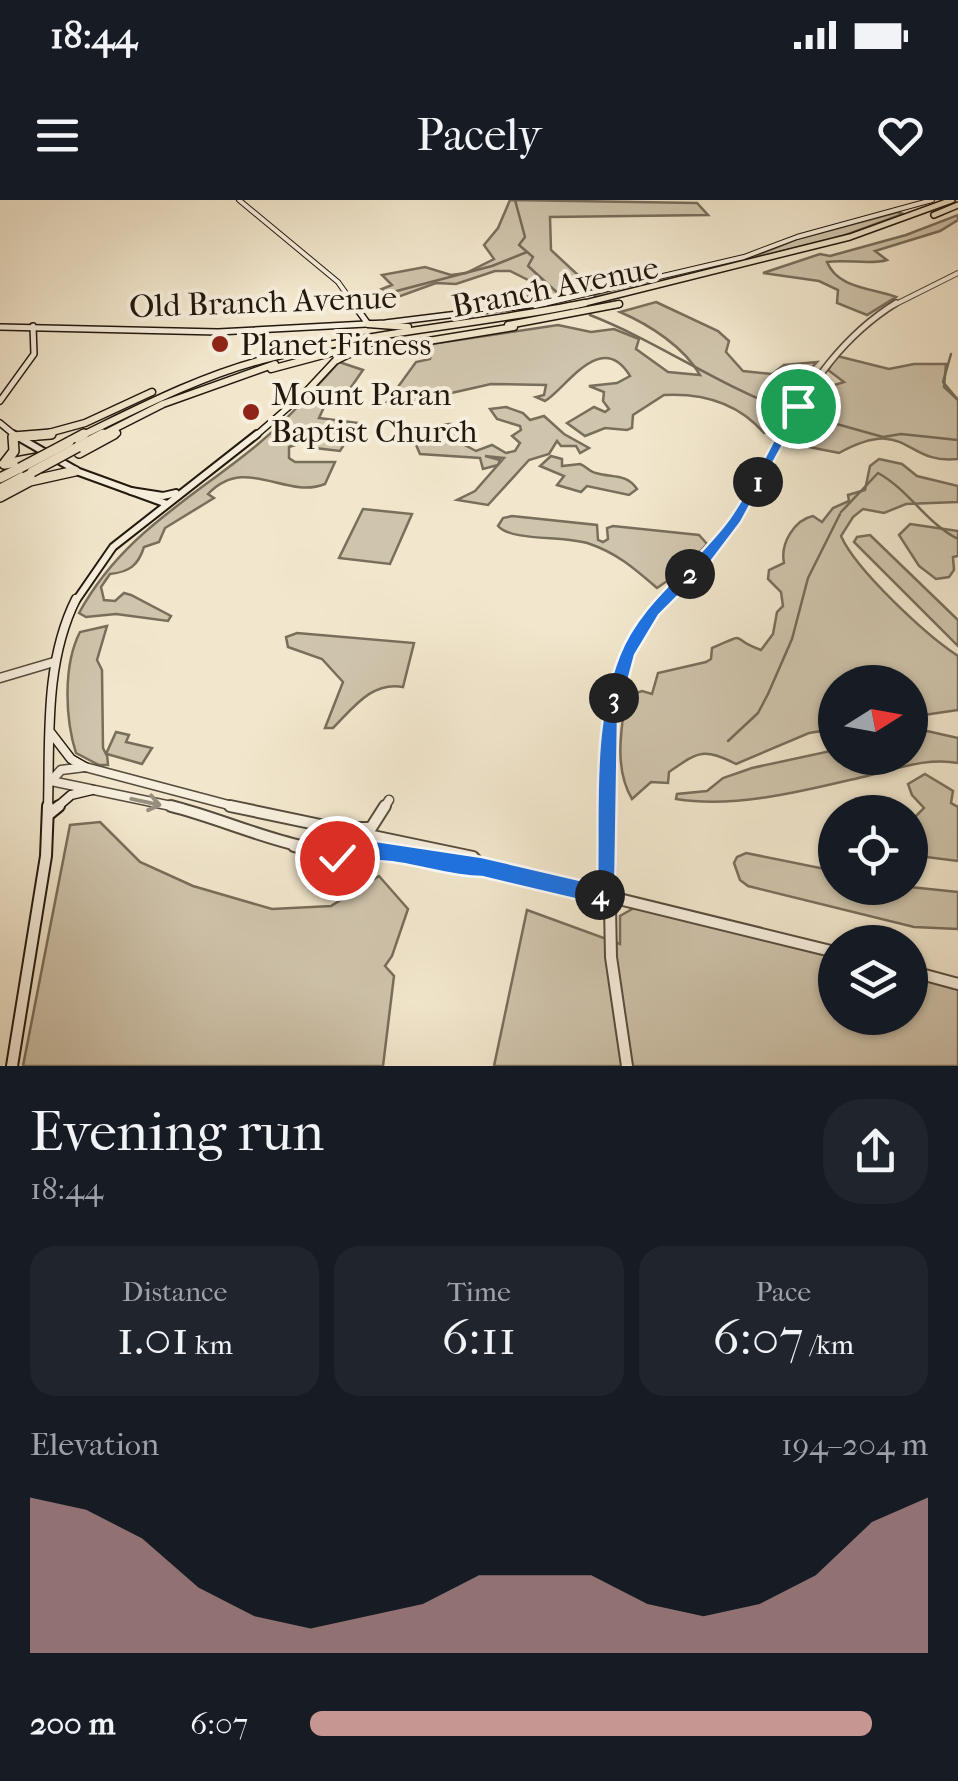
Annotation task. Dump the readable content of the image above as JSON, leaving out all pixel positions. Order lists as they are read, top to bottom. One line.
{"streets":{"highway":["Branch Avenue"],"main road":["Old Branch Avenue"]},"places":["Planet Fitness","Mount Paran Baptist Church"],"north":"right","page":{"status":"18:44","header":"Pacely","pins":["1","2","3","4"],"heading":["Evening run","18:44"],"stats":[["Distance","1.01 km"],["Time","6:11"],["Pace","6:07 /km"]],"chart":["Elevation","194–204 m"],"list":[{"name":"200 m","note":"6:07"}]}}
